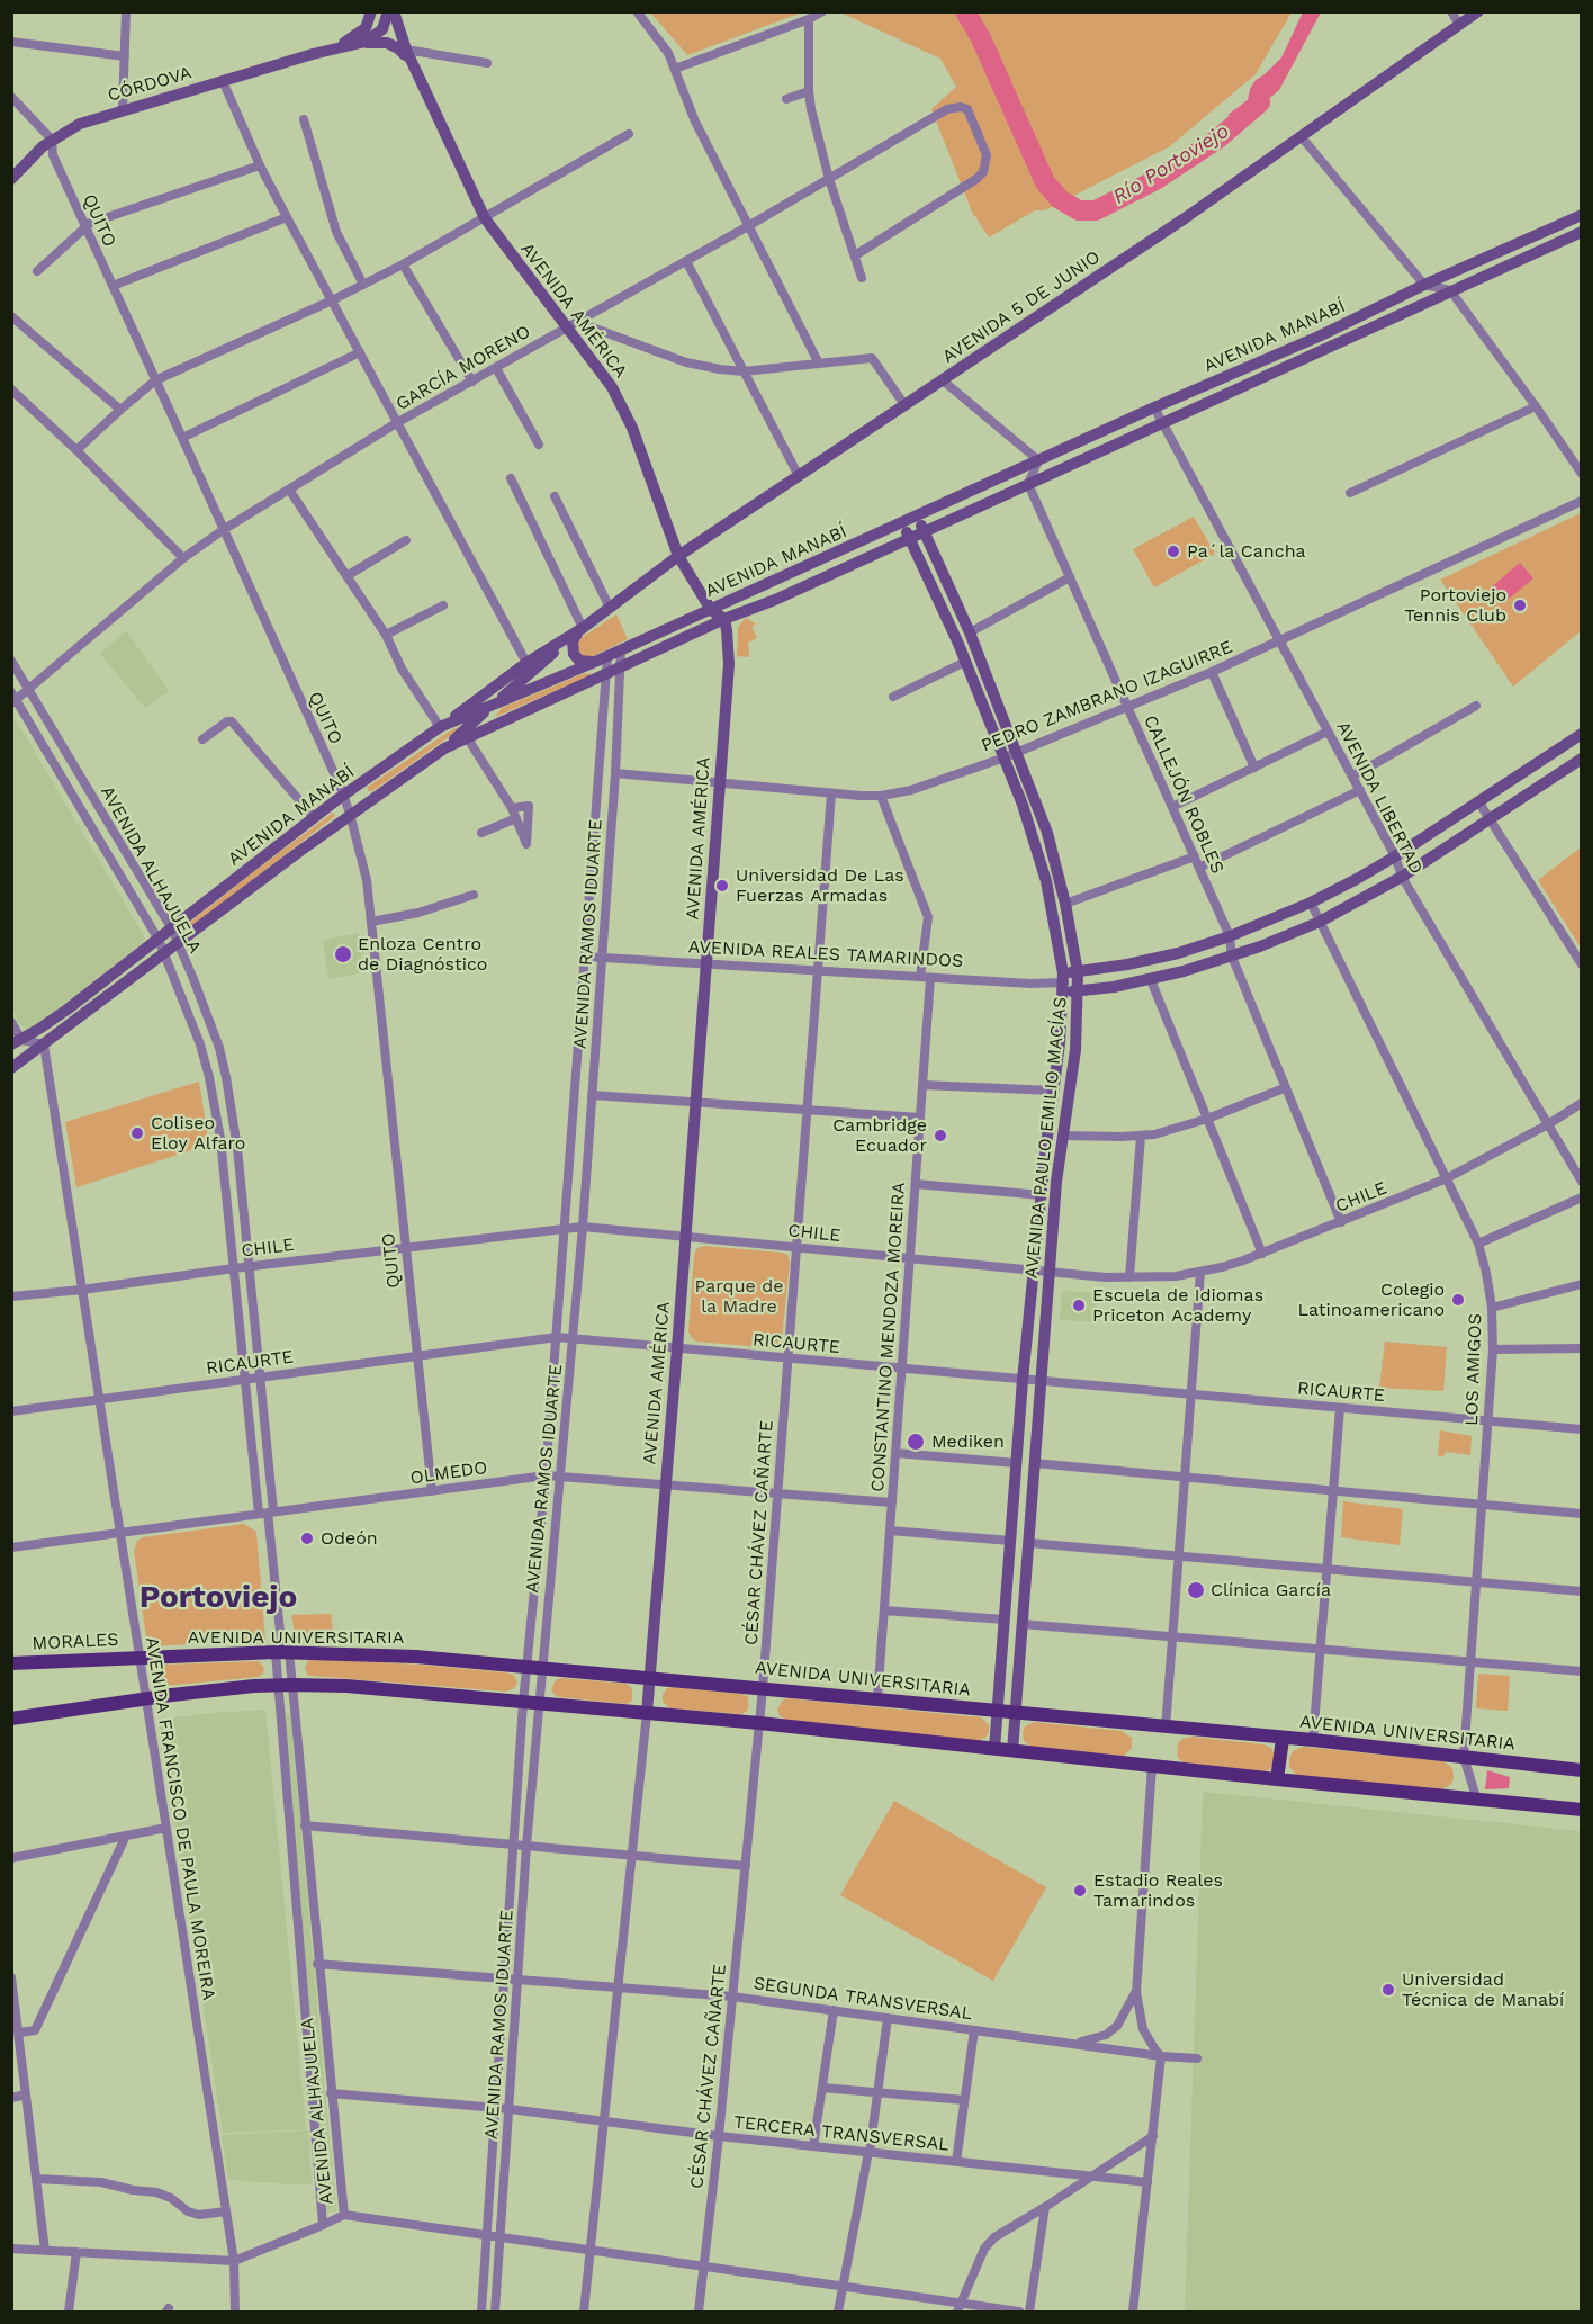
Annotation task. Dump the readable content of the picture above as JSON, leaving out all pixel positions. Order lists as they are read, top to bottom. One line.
{"streets":{"main road":["CÓRDOVA","AVENIDA 5 DE JUNIO","AVENIDA AMÉRICA","AVENIDA MANABÍ","AVENIDA REALES TAMARINDOS","AVENIDA PAULO EMILIO MACÍAS","AVENIDA UNIVERSITARIA","MORALES"],"street":["QUITO","GARCÍA MORENO","PEDRO ZAMBRANO IZAGUIRRE","CALLEJÓN ROBLES","AVENIDA LIBERTAD","AVENIDA ALHAJUELA","AVENIDA RAMOS IDUARTE","CHILE","CONSTANTINO MENDOZA MOREIRA","RICAURTE","LOS AMIGOS","OLMEDO","CÉSAR CHÁVEZ CAÑARTE","AVENIDA FRANCISCO DE PAULA MOREIRA","SEGUNDA TRANSVERSAL","TERCERA TRANSVERSAL"]},"crossings":[["CÓRDOVA","QUITO"],["CÓRDOVA","AVENIDA AMÉRICA"],["QUITO","AVENIDA MANABÍ"],["QUITO","GARCÍA MORENO"],["QUITO","CHILE"],["QUITO","RICAURTE"],["QUITO","OLMEDO"],["AVENIDA 5 DE JUNIO","AVENIDA AMÉRICA"],["AVENIDA 5 DE JUNIO","AVENIDA MANABÍ"],["AVENIDA AMÉRICA","AVENIDA MANABÍ"],["AVENIDA AMÉRICA","GARCÍA MORENO"],["AVENIDA AMÉRICA","PEDRO ZAMBRANO IZAGUIRRE"],["AVENIDA AMÉRICA","AVENIDA REALES TAMARINDOS"],["AVENIDA AMÉRICA","CHILE"],["AVENIDA AMÉRICA","RICAURTE"],["AVENIDA AMÉRICA","OLMEDO"],["AVENIDA AMÉRICA","AVENIDA UNIVERSITARIA"],["AVENIDA MANABÍ","CALLEJÓN ROBLES"],["AVENIDA MANABÍ","AVENIDA LIBERTAD"],["AVENIDA MANABÍ","AVENIDA ALHAJUELA"],["AVENIDA MANABÍ","AVENIDA RAMOS IDUARTE"],["AVENIDA MANABÍ","AVENIDA PAULO EMILIO MACÍAS"],["AVENIDA MANABÍ","AVENIDA FRANCISCO DE PAULA MOREIRA"],["GARCÍA MORENO","AVENIDA ALHAJUELA"],["PEDRO ZAMBRANO IZAGUIRRE","CALLEJÓN ROBLES"],["PEDRO ZAMBRANO IZAGUIRRE","AVENIDA LIBERTAD"],["PEDRO ZAMBRANO IZAGUIRRE","AVENIDA RAMOS IDUARTE"],["PEDRO ZAMBRANO IZAGUIRRE","AVENIDA PAULO EMILIO MACÍAS"],["PEDRO ZAMBRANO IZAGUIRRE","CONSTANTINO MENDOZA MOREIRA"],["PEDRO ZAMBRANO IZAGUIRRE","CÉSAR CHÁVEZ CAÑARTE"],["CALLEJÓN ROBLES","AVENIDA REALES TAMARINDOS"],["CALLEJÓN ROBLES","CHILE"],["AVENIDA LIBERTAD","AVENIDA REALES TAMARINDOS"],["AVENIDA LIBERTAD","CHILE"],["AVENIDA ALHAJUELA","CHILE"],["AVENIDA ALHAJUELA","RICAURTE"],["AVENIDA ALHAJUELA","OLMEDO"],["AVENIDA ALHAJUELA","SEGUNDA TRANSVERSAL"],["AVENIDA ALHAJUELA","TERCERA TRANSVERSAL"],["AVENIDA RAMOS IDUARTE","AVENIDA REALES TAMARINDOS"],["AVENIDA RAMOS IDUARTE","CHILE"],["AVENIDA RAMOS IDUARTE","RICAURTE"],["AVENIDA RAMOS IDUARTE","OLMEDO"],["AVENIDA RAMOS IDUARTE","AVENIDA UNIVERSITARIA"],["AVENIDA RAMOS IDUARTE","SEGUNDA TRANSVERSAL"],["AVENIDA RAMOS IDUARTE","TERCERA TRANSVERSAL"],["AVENIDA REALES TAMARINDOS","AVENIDA PAULO EMILIO MACÍAS"],["AVENIDA REALES TAMARINDOS","CONSTANTINO MENDOZA MOREIRA"],["AVENIDA REALES TAMARINDOS","LOS AMIGOS"],["AVENIDA REALES TAMARINDOS","CÉSAR CHÁVEZ CAÑARTE"],["AVENIDA PAULO EMILIO MACÍAS","CHILE"],["AVENIDA PAULO EMILIO MACÍAS","RICAURTE"],["AVENIDA PAULO EMILIO MACÍAS","AVENIDA UNIVERSITARIA"],["CHILE","CONSTANTINO MENDOZA MOREIRA"],["CHILE","LOS AMIGOS"],["CHILE","CÉSAR CHÁVEZ CAÑARTE"],["CHILE","AVENIDA FRANCISCO DE PAULA MOREIRA"],["CONSTANTINO MENDOZA MOREIRA","RICAURTE"],["CONSTANTINO MENDOZA MOREIRA","OLMEDO"],["CONSTANTINO MENDOZA MOREIRA","AVENIDA UNIVERSITARIA"],["RICAURTE","LOS AMIGOS"],["RICAURTE","CÉSAR CHÁVEZ CAÑARTE"],["RICAURTE","AVENIDA FRANCISCO DE PAULA MOREIRA"],["LOS AMIGOS","AVENIDA UNIVERSITARIA"],["OLMEDO","CÉSAR CHÁVEZ CAÑARTE"],["OLMEDO","AVENIDA FRANCISCO DE PAULA MOREIRA"],["CÉSAR CHÁVEZ CAÑARTE","AVENIDA UNIVERSITARIA"],["CÉSAR CHÁVEZ CAÑARTE","SEGUNDA TRANSVERSAL"],["CÉSAR CHÁVEZ CAÑARTE","TERCERA TRANSVERSAL"],["AVENIDA UNIVERSITARIA","MORALES"],["AVENIDA UNIVERSITARIA","AVENIDA FRANCISCO DE PAULA MOREIRA"],["MORALES","AVENIDA FRANCISCO DE PAULA MOREIRA"]],"districts":["Portoviejo"],"water":["Río Portoviejo"],"parks":["Parque de la Madre"],"places":["Pa´la Cancha","Portoviejo Tennis Club","Universidad De Las Fuerzas Armadas","Enloza Centro de Diagnóstico","Coliseo Eloy Alfaro","Cambridge Ecuador","Colegio Latinoamericano","Escuela de Idiomas Priceton Academy","Mediken","Odeón","Clínica García","Estadio Reales Tamarindos","Universidad Técnica de Manabí"]}
